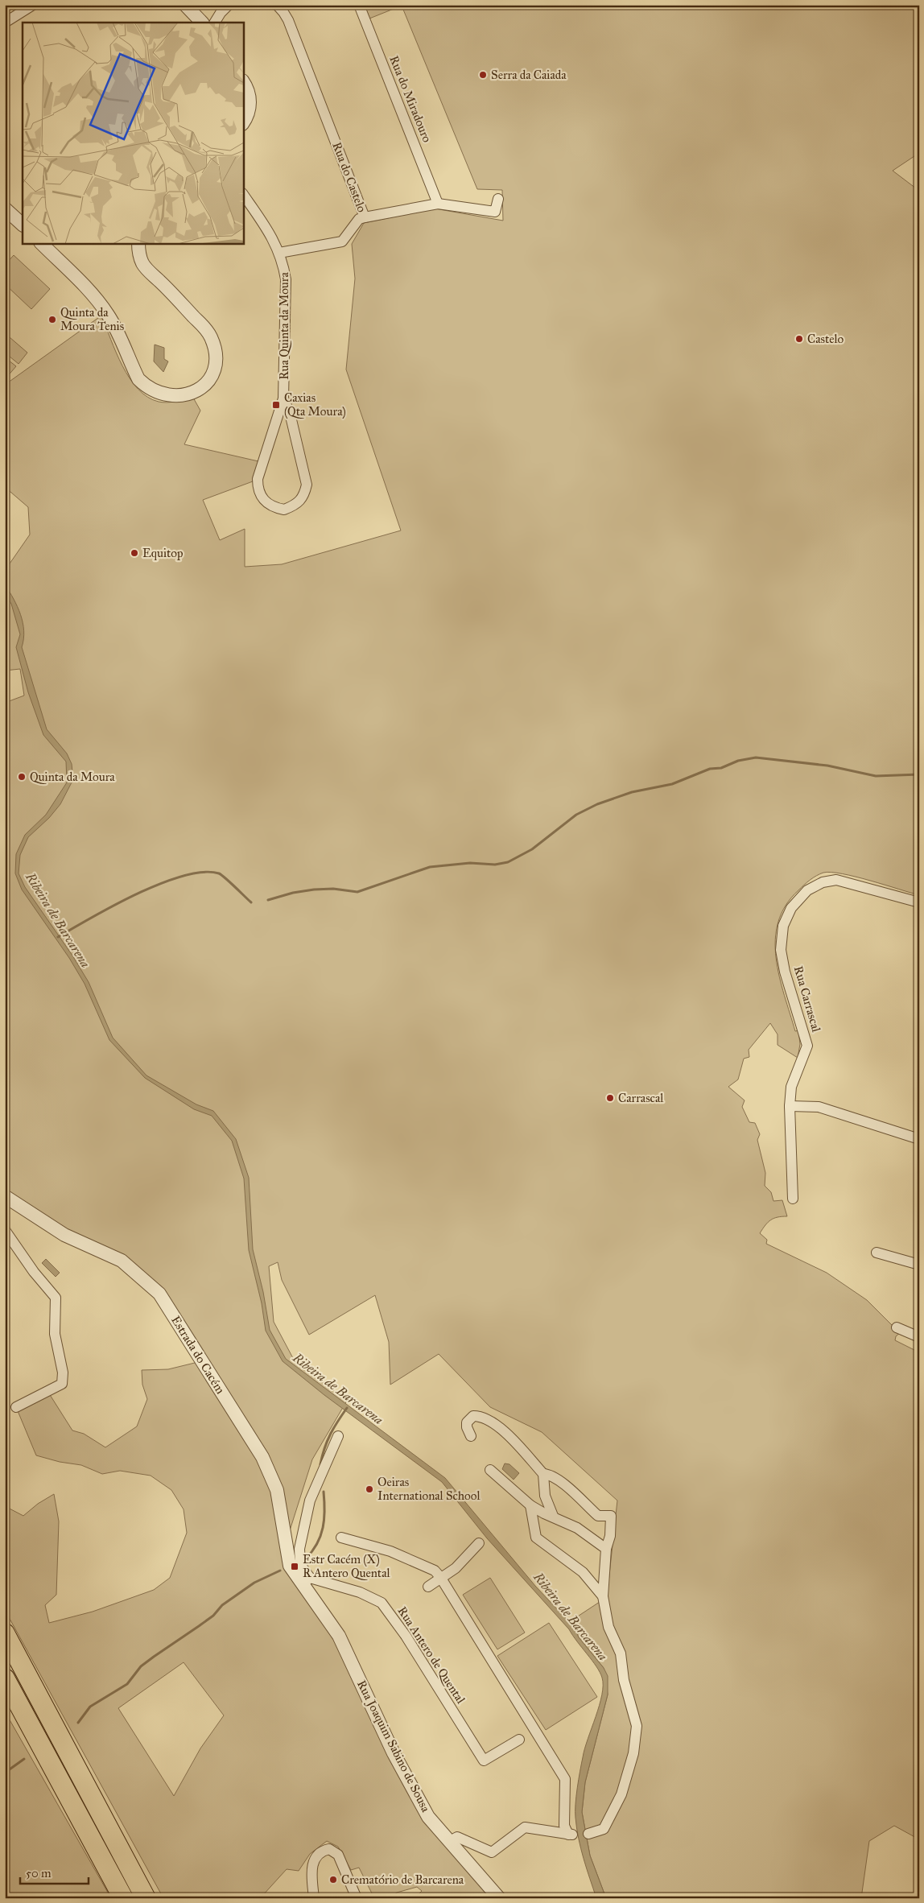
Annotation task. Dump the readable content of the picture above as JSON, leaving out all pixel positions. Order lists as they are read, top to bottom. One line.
{"streets":{"street":["Rua do Miradouro","Rua do Castelo","Rua Quinta da Moura","Rua Carrascal","Estrada do Cacém","Rua Antero de Quental","Rua Joaquim Sabino de Sousa"]},"crossings":[["Rua do Miradouro","Rua do Castelo"],["Estrada do Cacém","Rua Antero de Quental"],["Estrada do Cacém","Rua Joaquim Sabino de Sousa"],["Rua Antero de Quental","Rua Joaquim Sabino de Sousa"]],"water":["Ribeira de Barcarena"],"places":{"other":["Serra da Caiada","Quinta da Moura Tenis","Castelo","Equitop","Quinta da Moura","Carrascal","Oeiras International School","Crematório de Barcarena"],"transit":["Caxias (Qta Moura)","Estr Cacém (X) R Antero Quental"]},"scale_bar":"50 m"}
